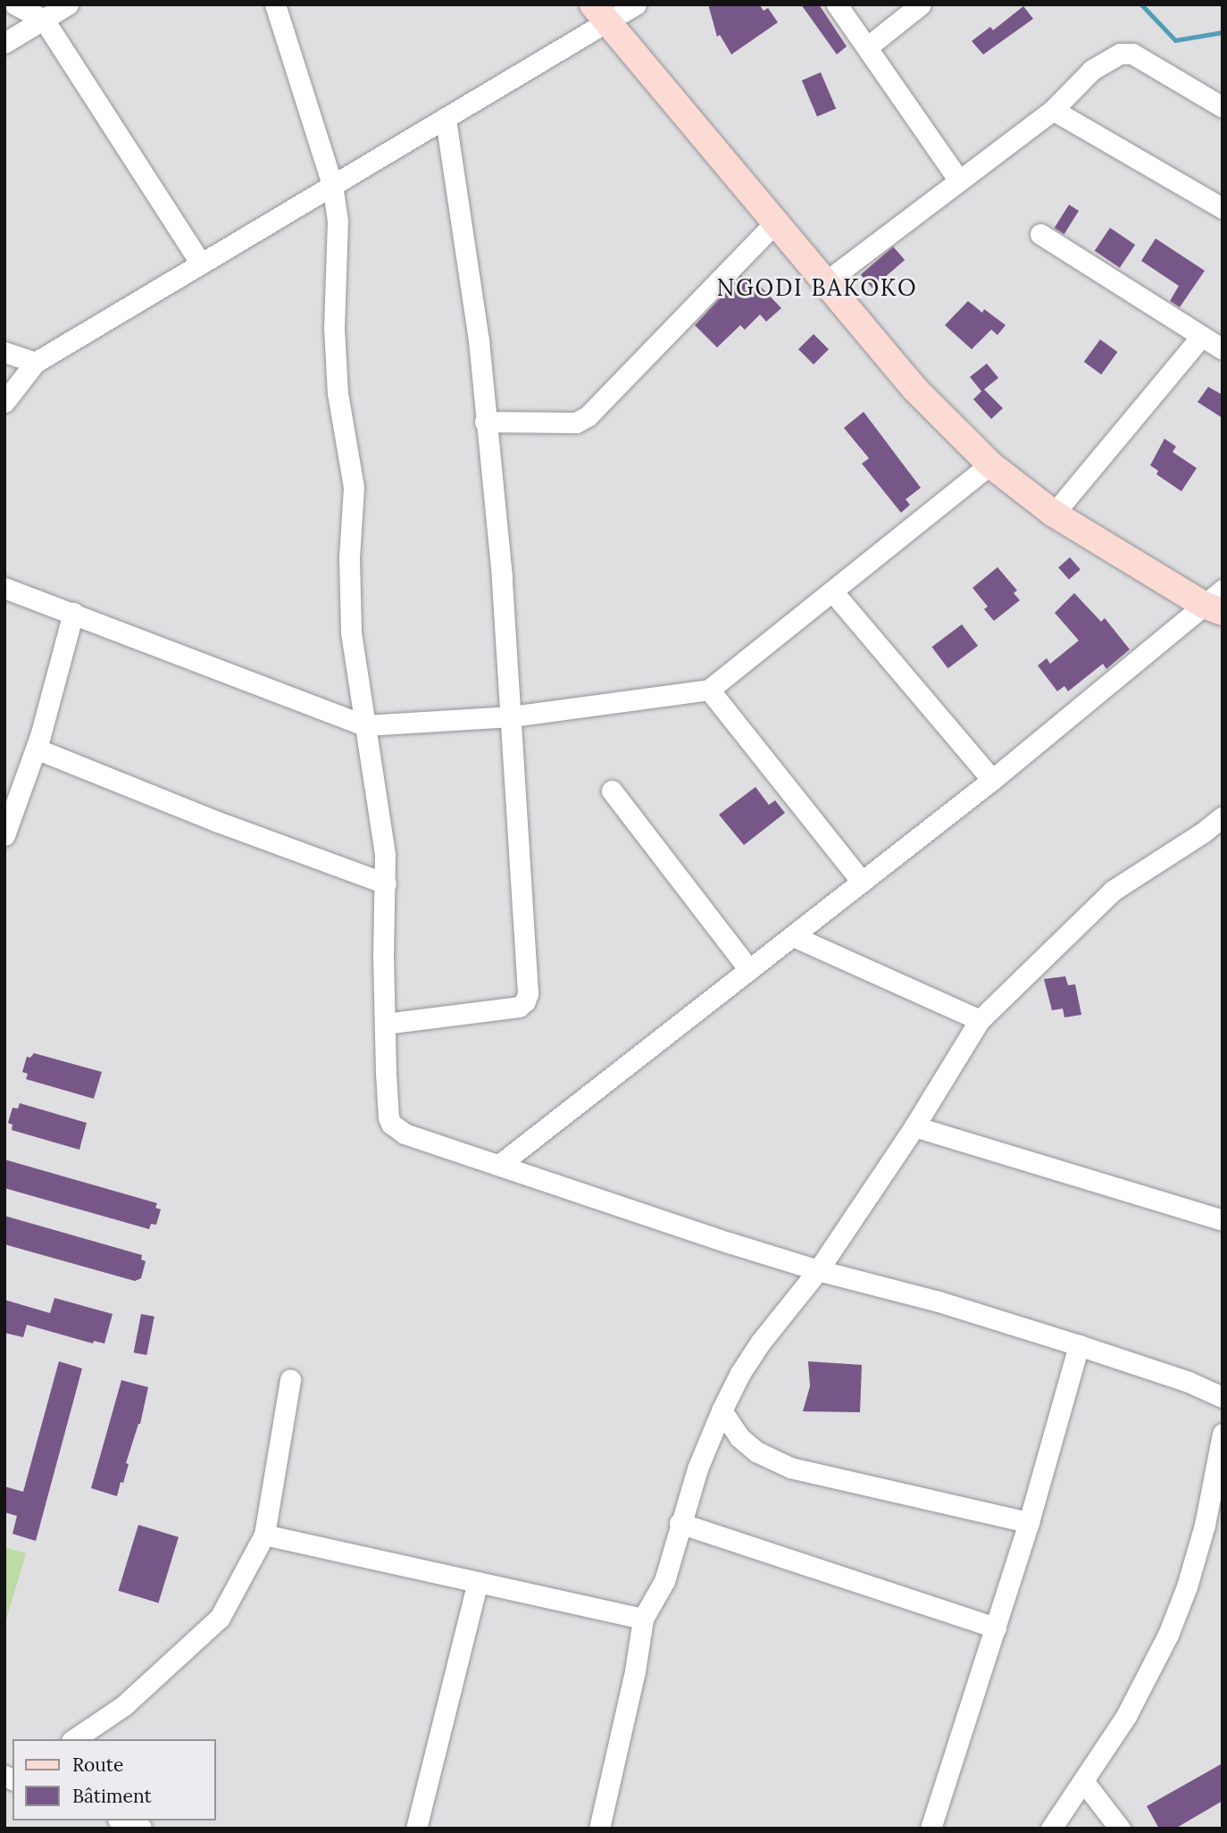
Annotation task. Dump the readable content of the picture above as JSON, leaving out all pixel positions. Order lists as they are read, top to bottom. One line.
{"districts":["NGODI BAKOKO"],"legend":["Route","Bâtiment"]}
